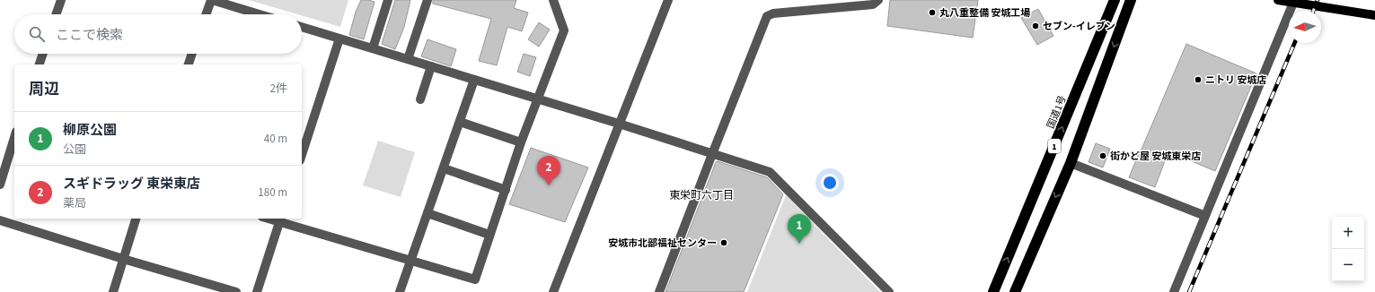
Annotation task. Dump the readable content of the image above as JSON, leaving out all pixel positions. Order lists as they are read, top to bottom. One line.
{"streets":{"highway":["国道1号","1"]},"districts":["東栄町六丁目"],"places":["丸八重整備 安城工場","セブン-イレブン","ニトリ 安城店","街かど屋 安城東栄店","安城市北部福祉センター"],"north":"left","page":{"search":"ここで検索","heading":["周辺","2件"],"list":[{"mark":"1","name":"柳原公園","note":"公園","value":"40 m"},{"mark":"2","name":"スギドラッグ 東栄東店","note":"薬局","value":"180 m"}],"pins":["2","1"],"map_buttons":["+","−"]}}
